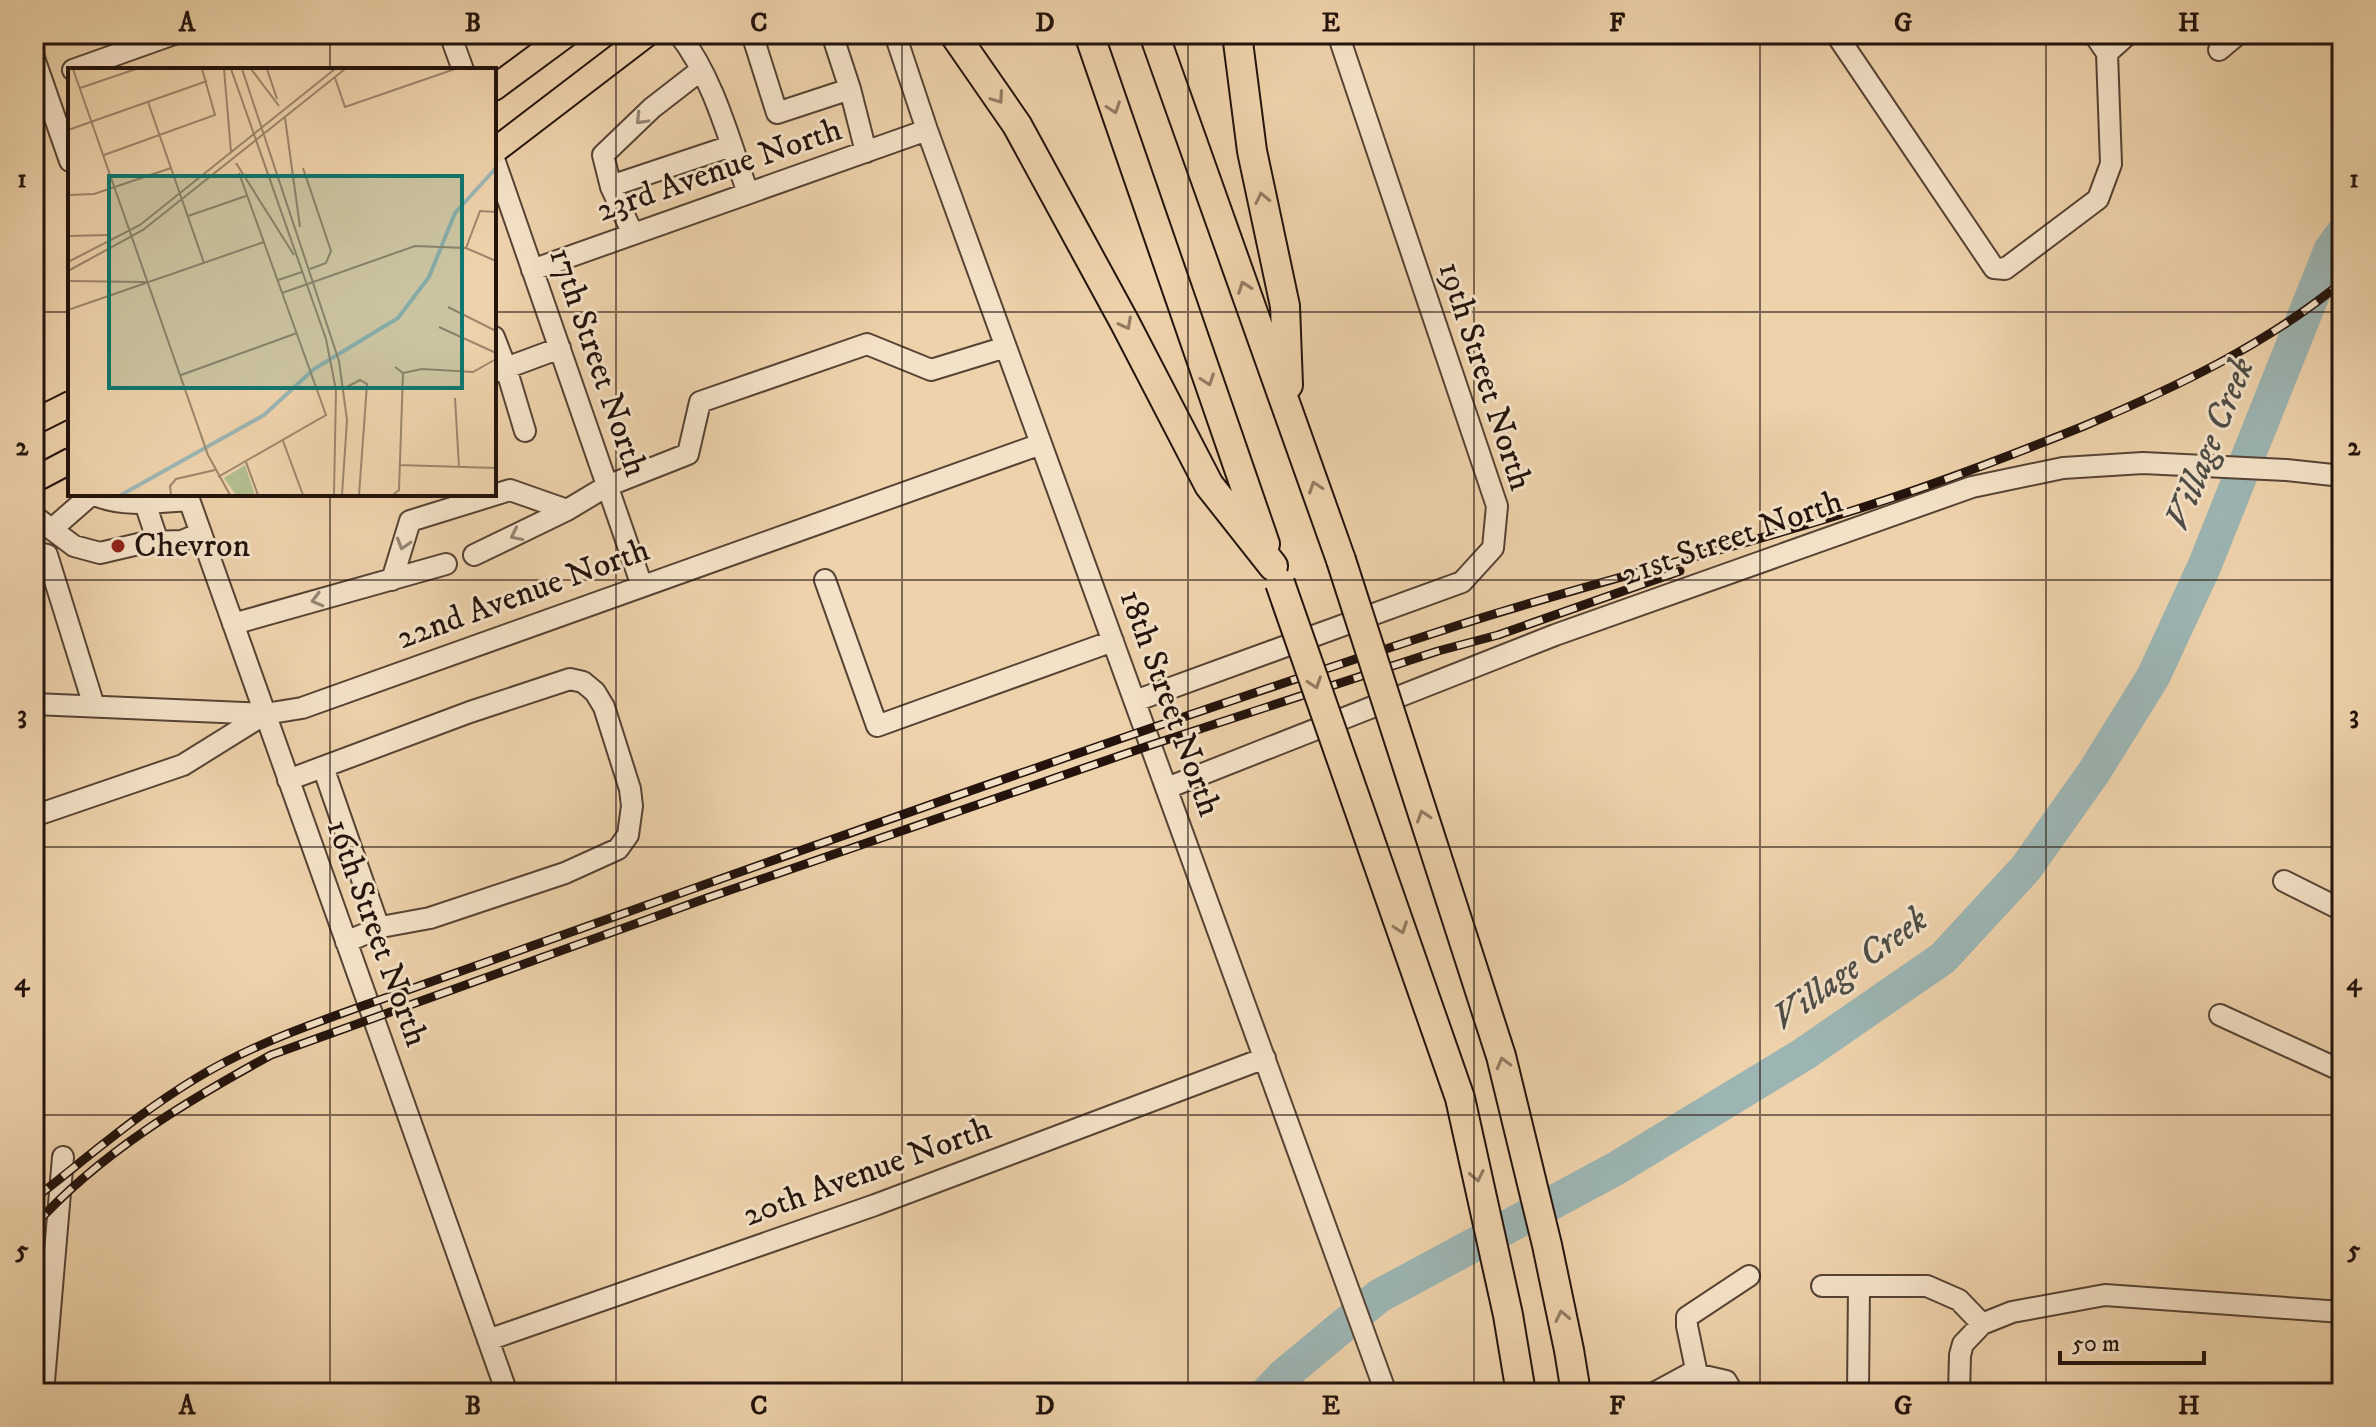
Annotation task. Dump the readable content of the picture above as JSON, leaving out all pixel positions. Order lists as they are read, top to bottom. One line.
{"streets":{"street":["23rd Avenue North","17th Street North","19th Street North","21st Street North","22nd Avenue North","18th Street North","16th Street North","20th Avenue North"]},"crossings":[["23rd Avenue North","17th Street North"],["23rd Avenue North","18th Street North"],["17th Street North","22nd Avenue North"],["19th Street North","18th Street North"],["21st Street North","18th Street North"],["22nd Avenue North","18th Street North"],["22nd Avenue North","16th Street North"],["18th Street North","20th Avenue North"],["16th Street North","20th Avenue North"]],"water":["Village Creek"],"places":["Chevron"],"scale_bar":"50 m","grid":{"columns":["A","B","C","D","E","F","G","H"],"rows":["1","2","3","4","5"]}}
